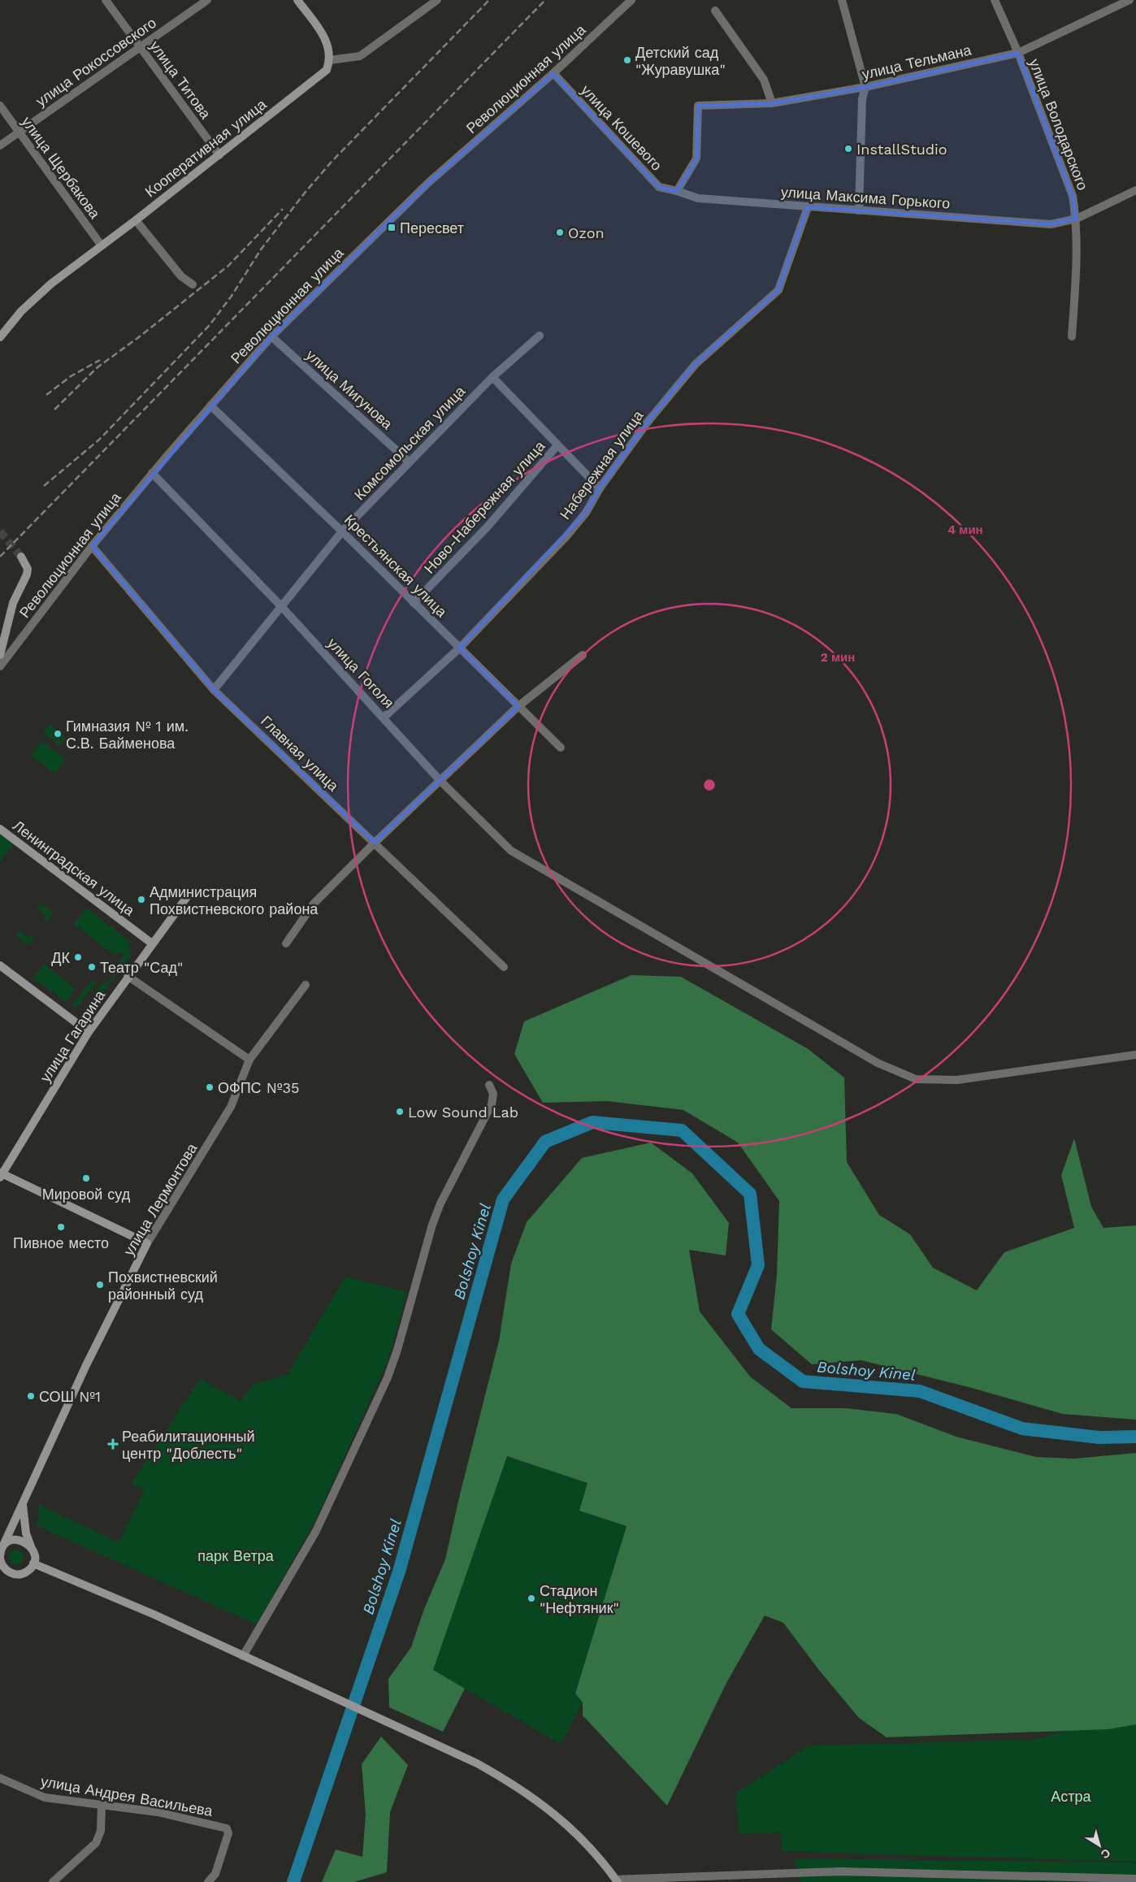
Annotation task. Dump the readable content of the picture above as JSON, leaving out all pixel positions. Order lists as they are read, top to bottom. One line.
{"streets":{"main road":["Кооперативная улица","Ленинградская улица","улица Гагарина","улица Лермонтова"],"street":["улица Рокоссовского","улица Тельмана","Революционная улица","улица Титова","улица Володарского","улица Кошевого","улица Щербакова","улица Максима Горького","улица Мигунова","Комсомольская улица","Набережная улица","Ново-Набережная улица","Крестьянская улица","улица Гоголя","Главная улица","улица Андрея Васильева"]},"crossings":[["улица Рокоссовского","улица Титова"],["улица Рокоссовского","улица Щербакова"],["улица Тельмана","улица Володарского"],["улица Тельмана","улица Кошевого"],["улица Тельмана","улица Максима Горького"],["Революционная улица","улица Кошевого"],["Революционная улица","улица Мигунова"],["Революционная улица","Крестьянская улица"],["Революционная улица","улица Гоголя"],["Революционная улица","Главная улица"],["улица Титова","Кооперативная улица"],["улица Володарского","улица Максима Горького"],["улица Кошевого","улица Максима Горького"],["Кооперативная улица","улица Щербакова"],["улица Максима Горького","Набережная улица"],["улица Мигунова","Комсомольская улица"],["Комсомольская улица","Крестьянская улица"],["Комсомольская улица","улица Гоголя"],["Комсомольская улица","Главная улица"],["Набережная улица","Крестьянская улица"],["Набережная улица","улица Гоголя"],["Ново-Набережная улица","Крестьянская улица"],["Ленинградская улица","улица Гагарина"]],"water":["Bolshoy Kinel"],"parks":["парк Ветра","Астра"],"places":{"other":["Детский сад \"Журавушка\"","InstallStudio","Ozon","Гимназия № 1 им. С.В. Байменова","Администрация Похвистневского района","ДК","Театр \"Сад\"","ОФПС №35","Low Sound Lab","Мировой суд","Пивное место","Похвистневский районный суд","СОШ №1","Стадион \"Нефтяник\""],"transit":["Пересвет"],"health":["Реабилитационный центр \"Доблесть\""]},"north":"bottom right","rings":["4 мин","2 мин"]}
